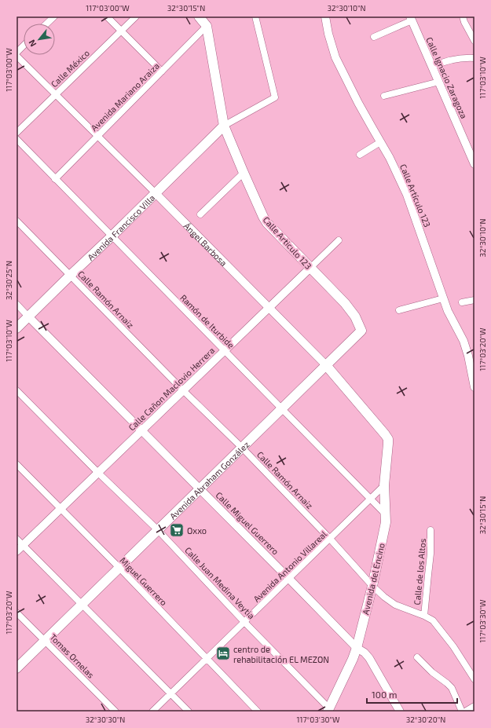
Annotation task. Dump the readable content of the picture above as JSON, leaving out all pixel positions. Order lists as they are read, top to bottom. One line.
{"streets":{"main road":["Avenida Francisco Villa","Calle Articulo 123","Ángel Barbosa","Avenida Abraham González","Avenida del Encino"],"street":["Calle México","Calle Ignacio Zaragoza","Avenida Mariano Araiza","Calle Artículo 123","Calle Ramón Arnaiz","Ramón de Iturbide","Calle Cañon Maclovio Herrera","Calle Miguel Guerrero","Avenida Antonio Villareal","Calle de los Altos","Miguel Guerrero","Calle Juan Medina Veytia","Tomas Ornelas"]},"crossings":[["Calle México","Ángel Barbosa"],["Avenida Mariano Araiza","Calle Articulo 123"],["Avenida Mariano Araiza","Ángel Barbosa"],["Avenida Mariano Araiza","Ramón de Iturbide"],["Avenida Francisco Villa","Calle Articulo 123"],["Avenida Francisco Villa","Ángel Barbosa"],["Avenida Francisco Villa","Calle Ramón Arnaiz"],["Avenida Francisco Villa","Ramón de Iturbide"],["Avenida Francisco Villa","Calle Miguel Guerrero"],["Calle Articulo 123","Calle Cañon Maclovio Herrera"],["Calle Articulo 123","Avenida Abraham González"],["Ángel Barbosa","Calle Cañon Maclovio Herrera"],["Ángel Barbosa","Avenida Abraham González"],["Ángel Barbosa","Avenida del Encino"],["Calle Ramón Arnaiz","Calle Cañon Maclovio Herrera"],["Calle Ramón Arnaiz","Avenida Abraham González"],["Calle Ramón Arnaiz","Avenida Antonio Villareal"],["Calle Ramón Arnaiz","Calle de los Altos"],["Calle Ramón Arnaiz","Avenida del Encino"],["Ramón de Iturbide","Calle Cañon Maclovio Herrera"],["Ramón de Iturbide","Avenida Abraham González"],["Ramón de Iturbide","Avenida Antonio Villareal"],["Ramón de Iturbide","Avenida del Encino"],["Calle Cañon Maclovio Herrera","Calle Miguel Guerrero"],["Calle Cañon Maclovio Herrera","Miguel Guerrero"],["Calle Cañon Maclovio Herrera","Calle Juan Medina Veytia"],["Avenida Abraham González","Calle Miguel Guerrero"],["Avenida Abraham González","Miguel Guerrero"],["Avenida Abraham González","Calle Juan Medina Veytia"],["Avenida Abraham González","Tomas Ornelas"],["Calle Miguel Guerrero","Avenida Antonio Villareal"],["Calle Miguel Guerrero","Avenida del Encino"],["Avenida Antonio Villareal","Avenida del Encino"],["Avenida Antonio Villareal","Miguel Guerrero"],["Avenida Antonio Villareal","Calle Juan Medina Veytia"],["Avenida del Encino","Calle Juan Medina Veytia"]],"places":{"supermarket":["Oxxo"],"hotel":["centro de rehabilitación EL MEZON"]},"scale_bar":"100 m","north":"bottom left","coordinates":["117°03'00\"W","32°30'15\"N","32°30'10\"N","117°03'10\"W","32°30'25\"N","117°03'20\"W","117°03'30\"W","32°30'30\"N","32°30'20\"N"]}
